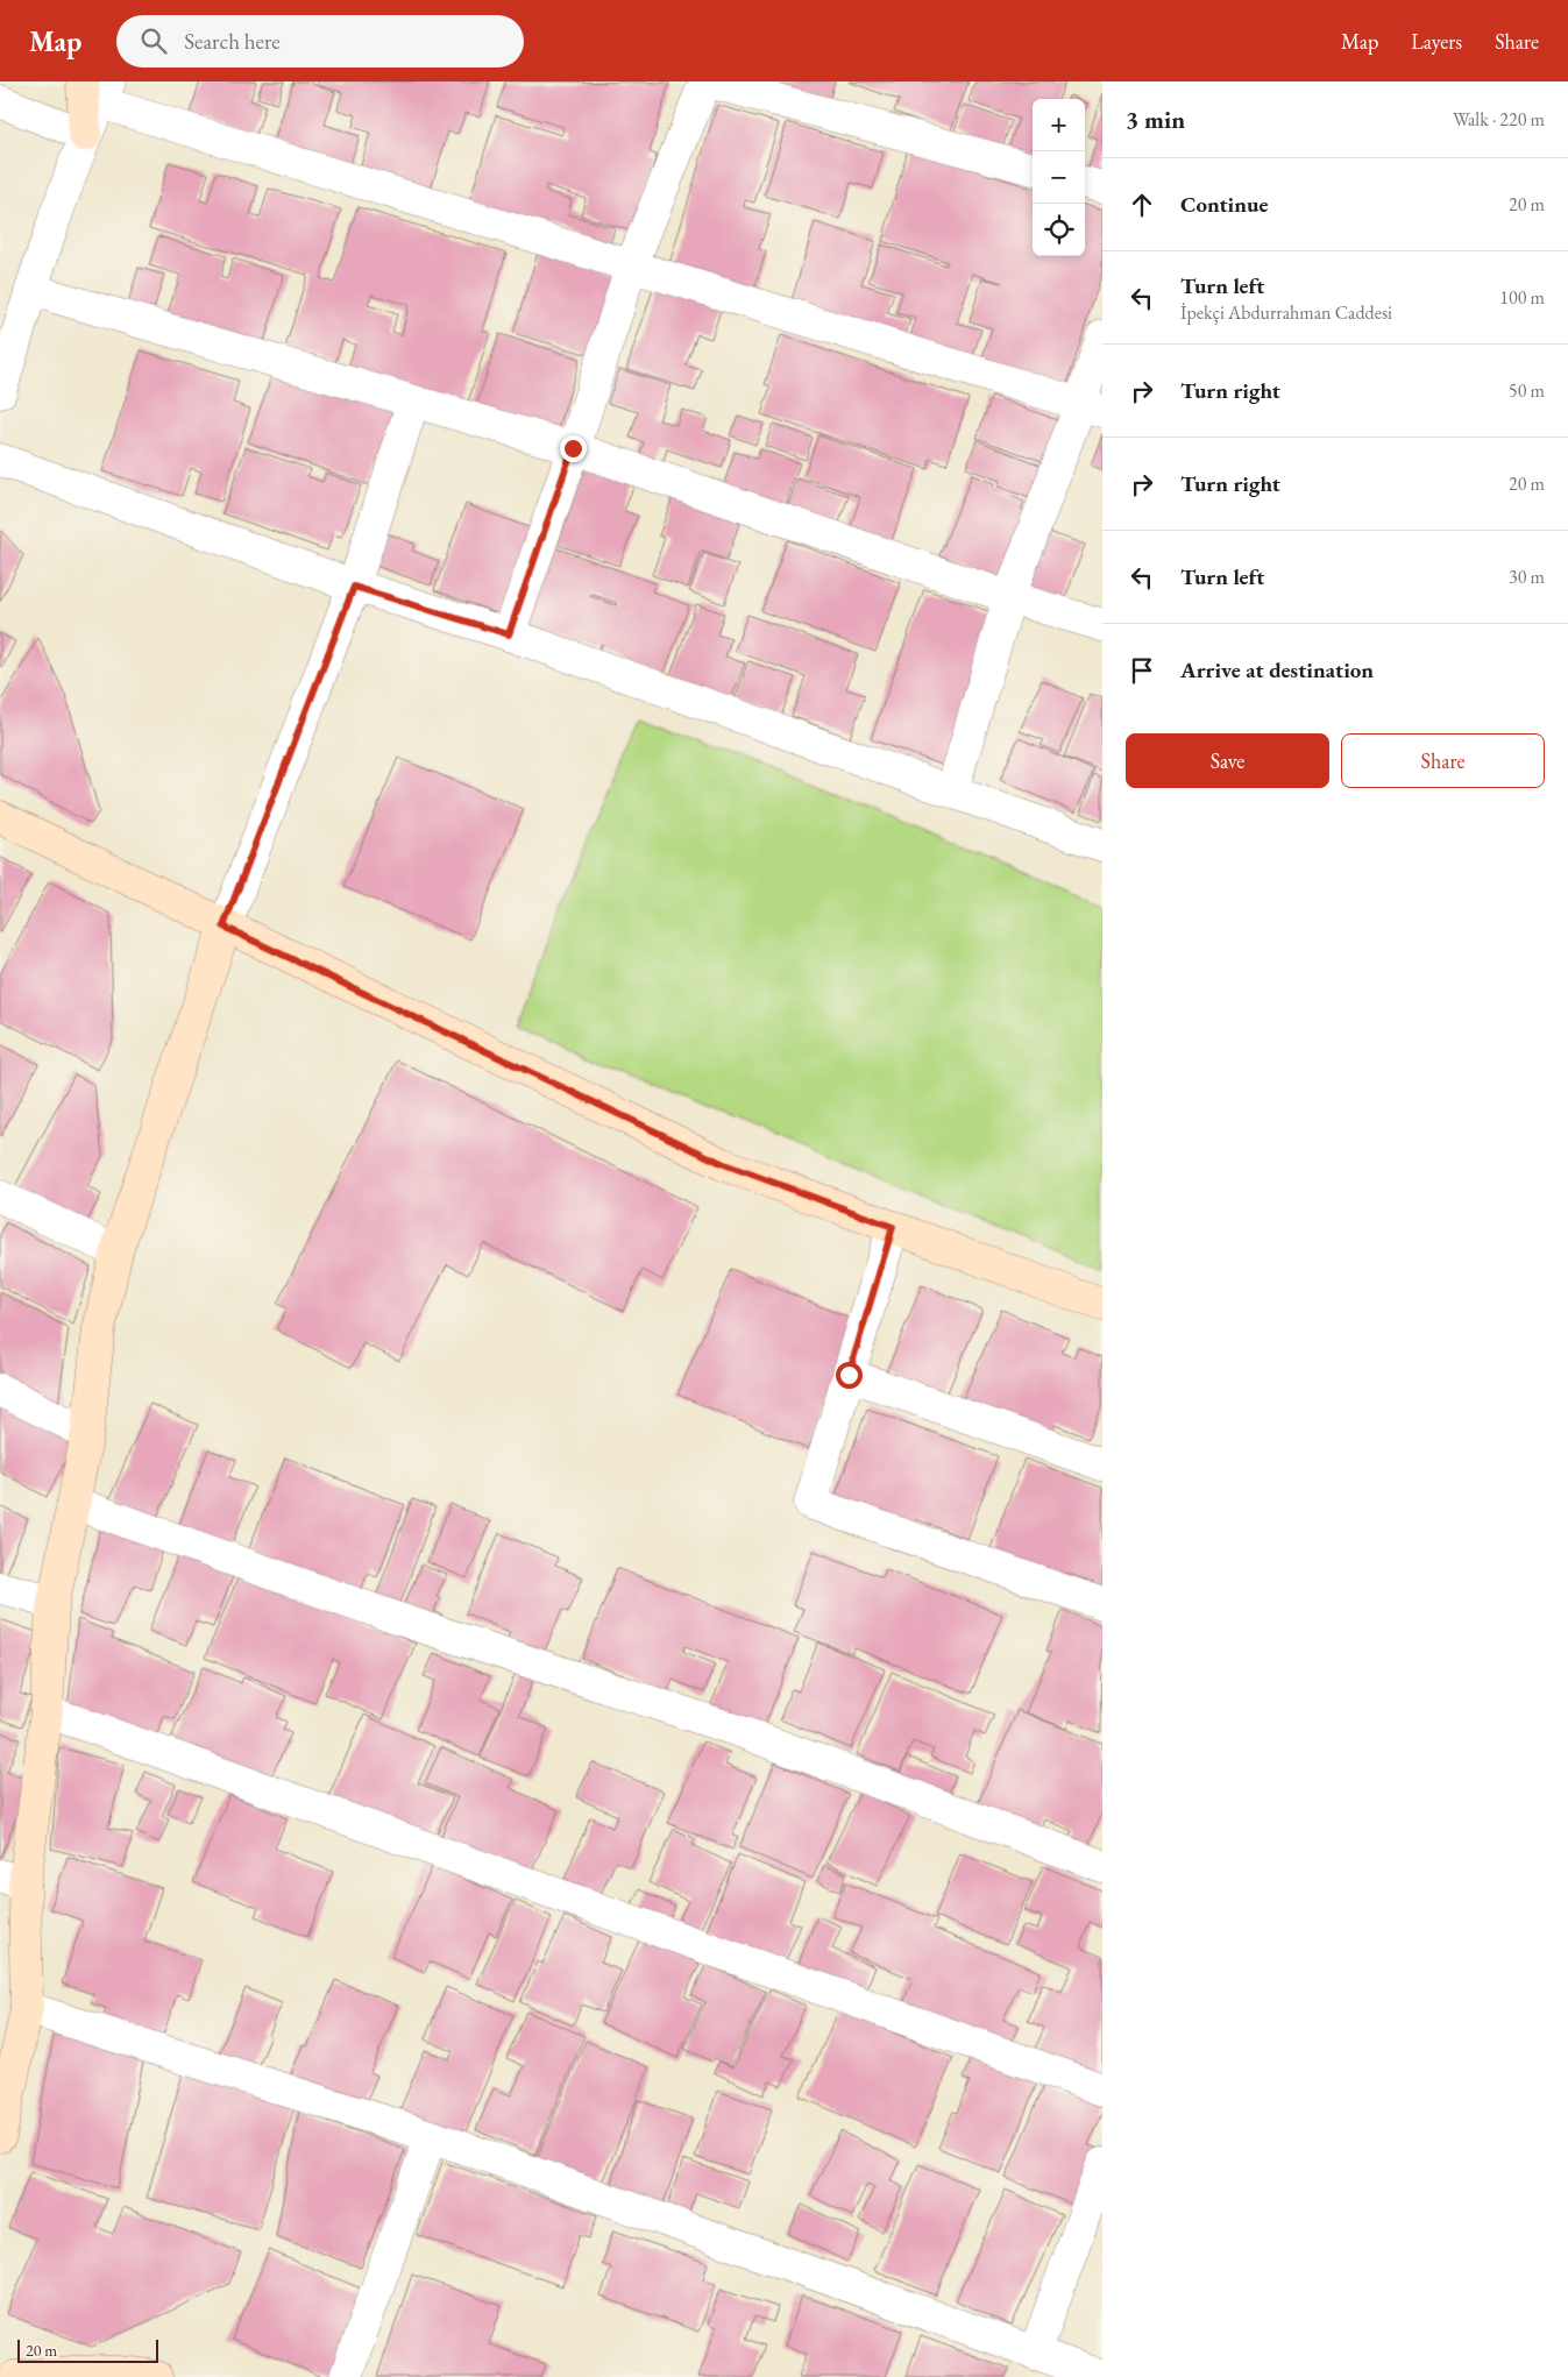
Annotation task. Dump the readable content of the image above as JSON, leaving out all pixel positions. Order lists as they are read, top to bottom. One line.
{"scale_bar":"20 m","page":{"header":"Map","search":"Search here","nav":["Map","Layers","Share"],"heading":["3 min","Walk · 220 m"],"map_buttons":["+","−"],"list":[["Continue","20 m"],["Turn left","İpekçi Abdurrahman Caddesi","100 m"],["Turn right","50 m"],["Turn right","20 m"],["Turn left","30 m"],"Arrive at destination"],"buttons":["Save","Share"],"scale":"20 m"}}
